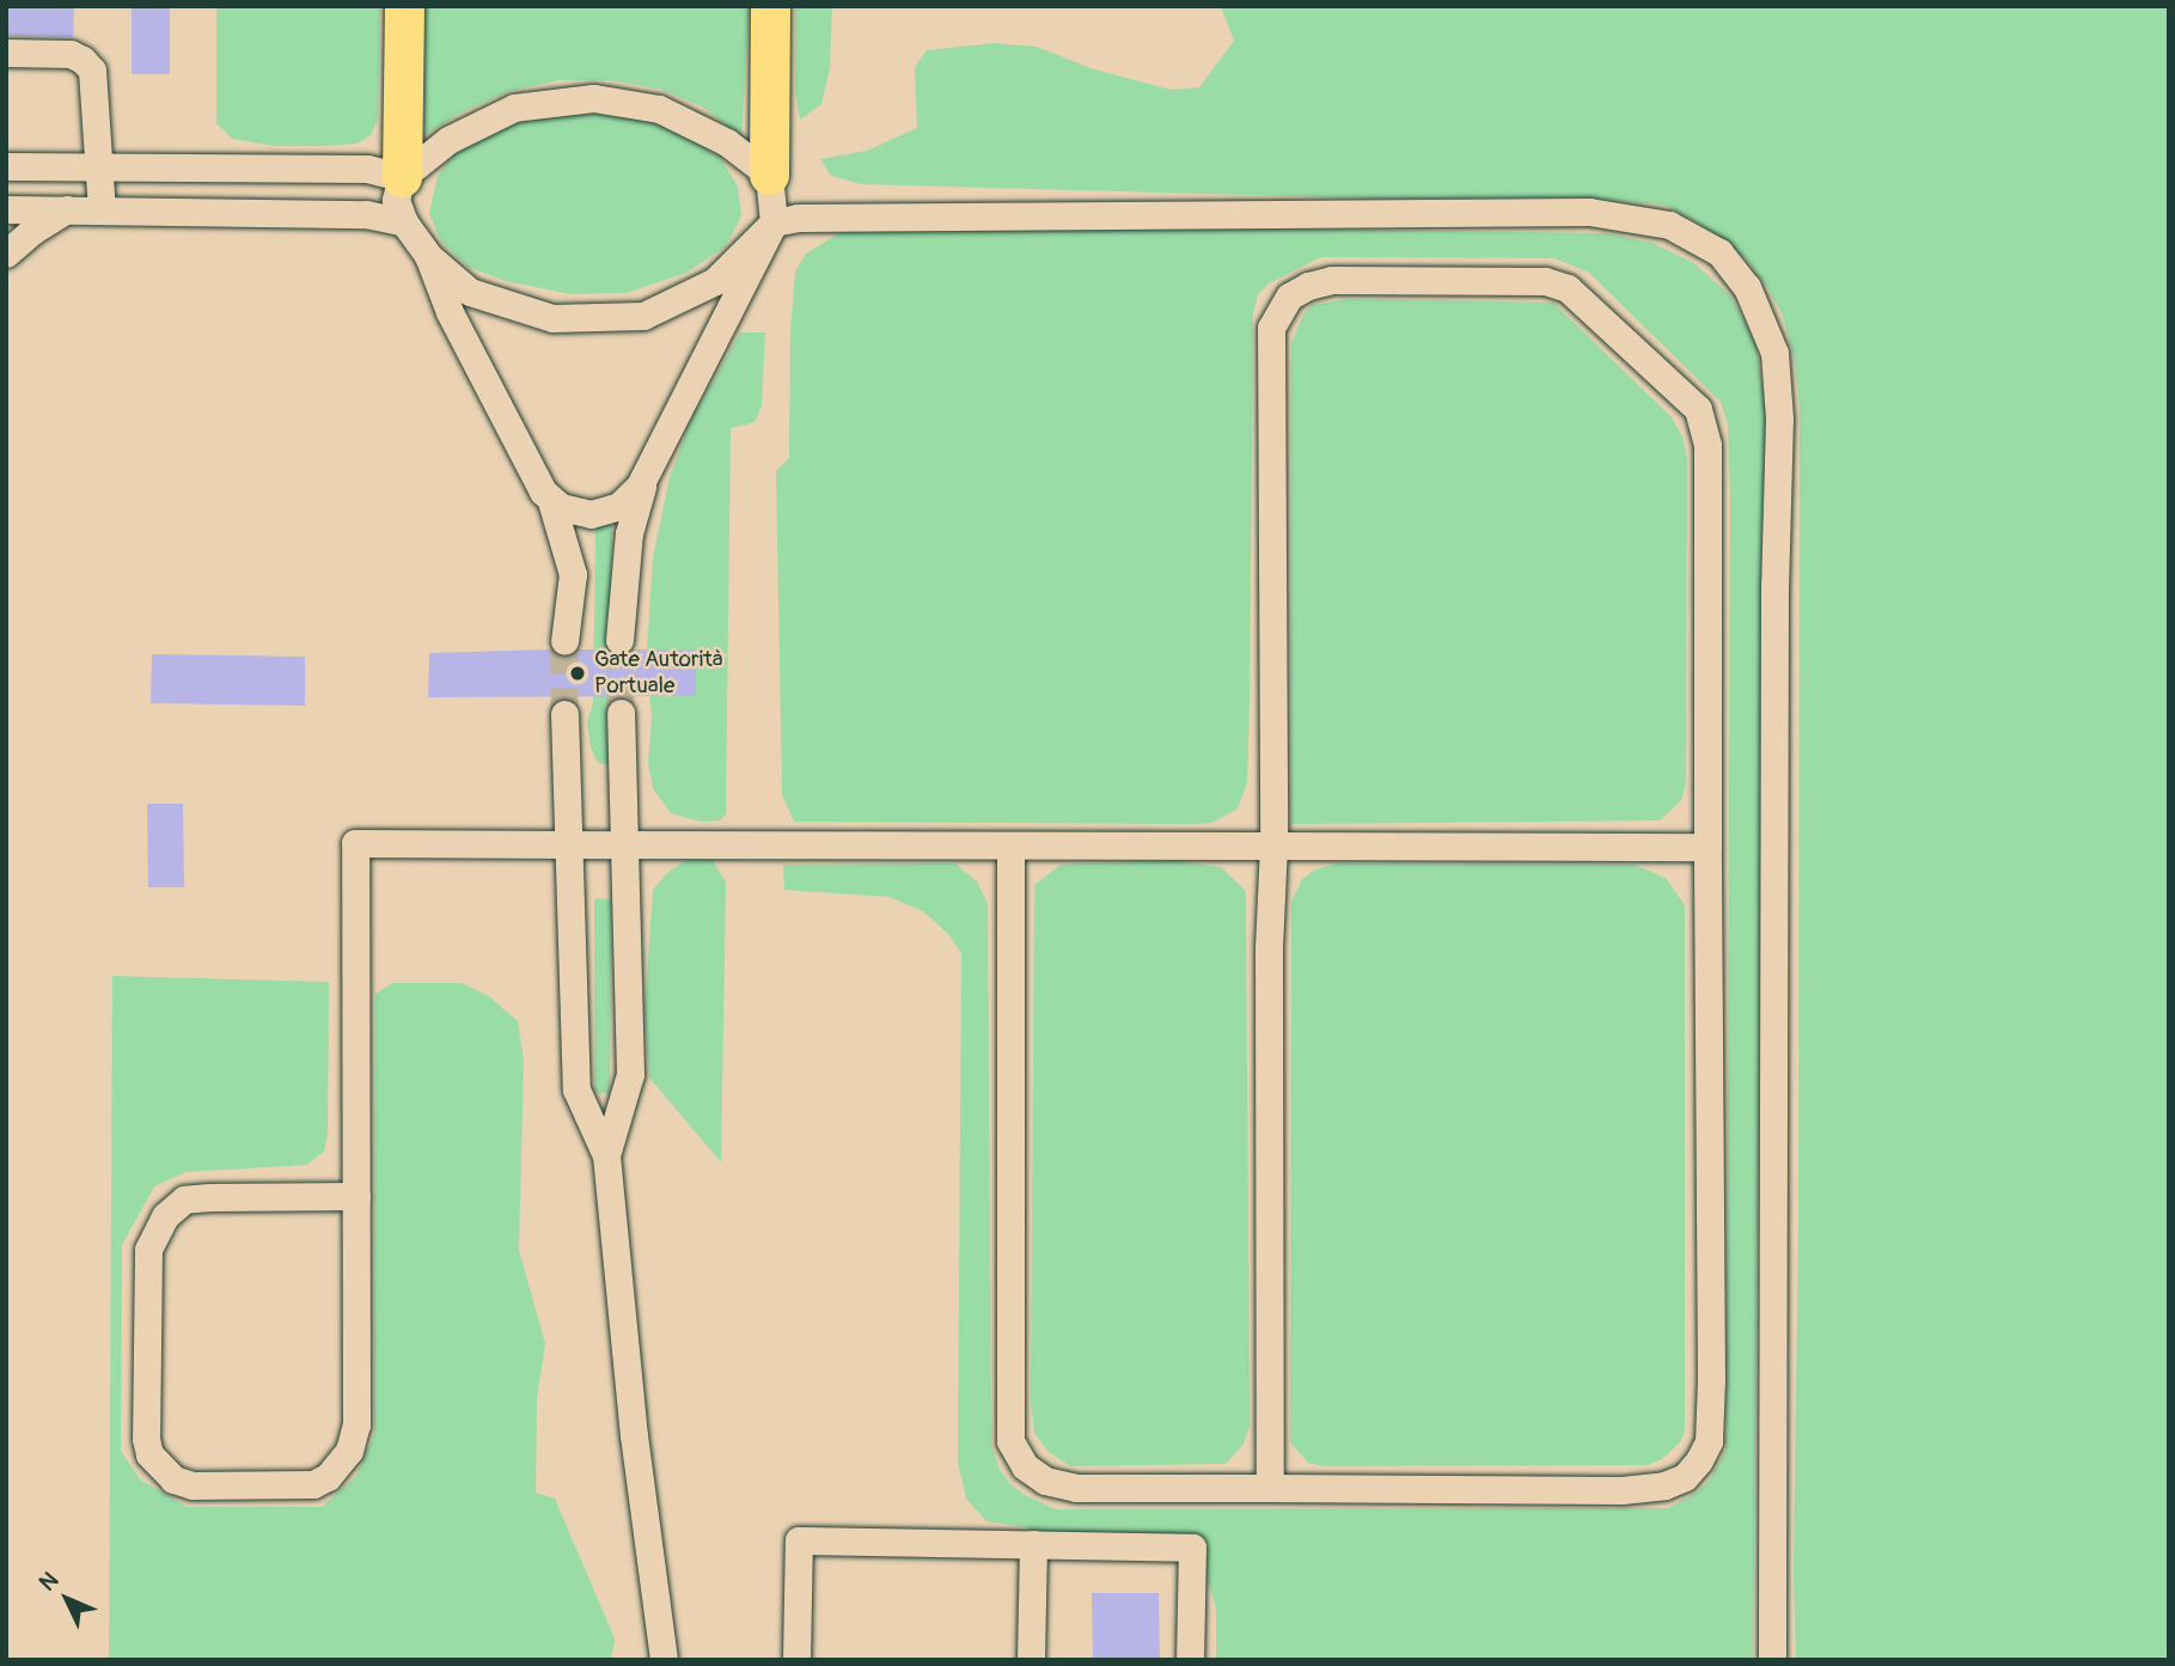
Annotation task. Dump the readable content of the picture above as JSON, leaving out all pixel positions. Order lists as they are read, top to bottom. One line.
{"places":["Gate Autorità Portuale"],"north":"top left"}
